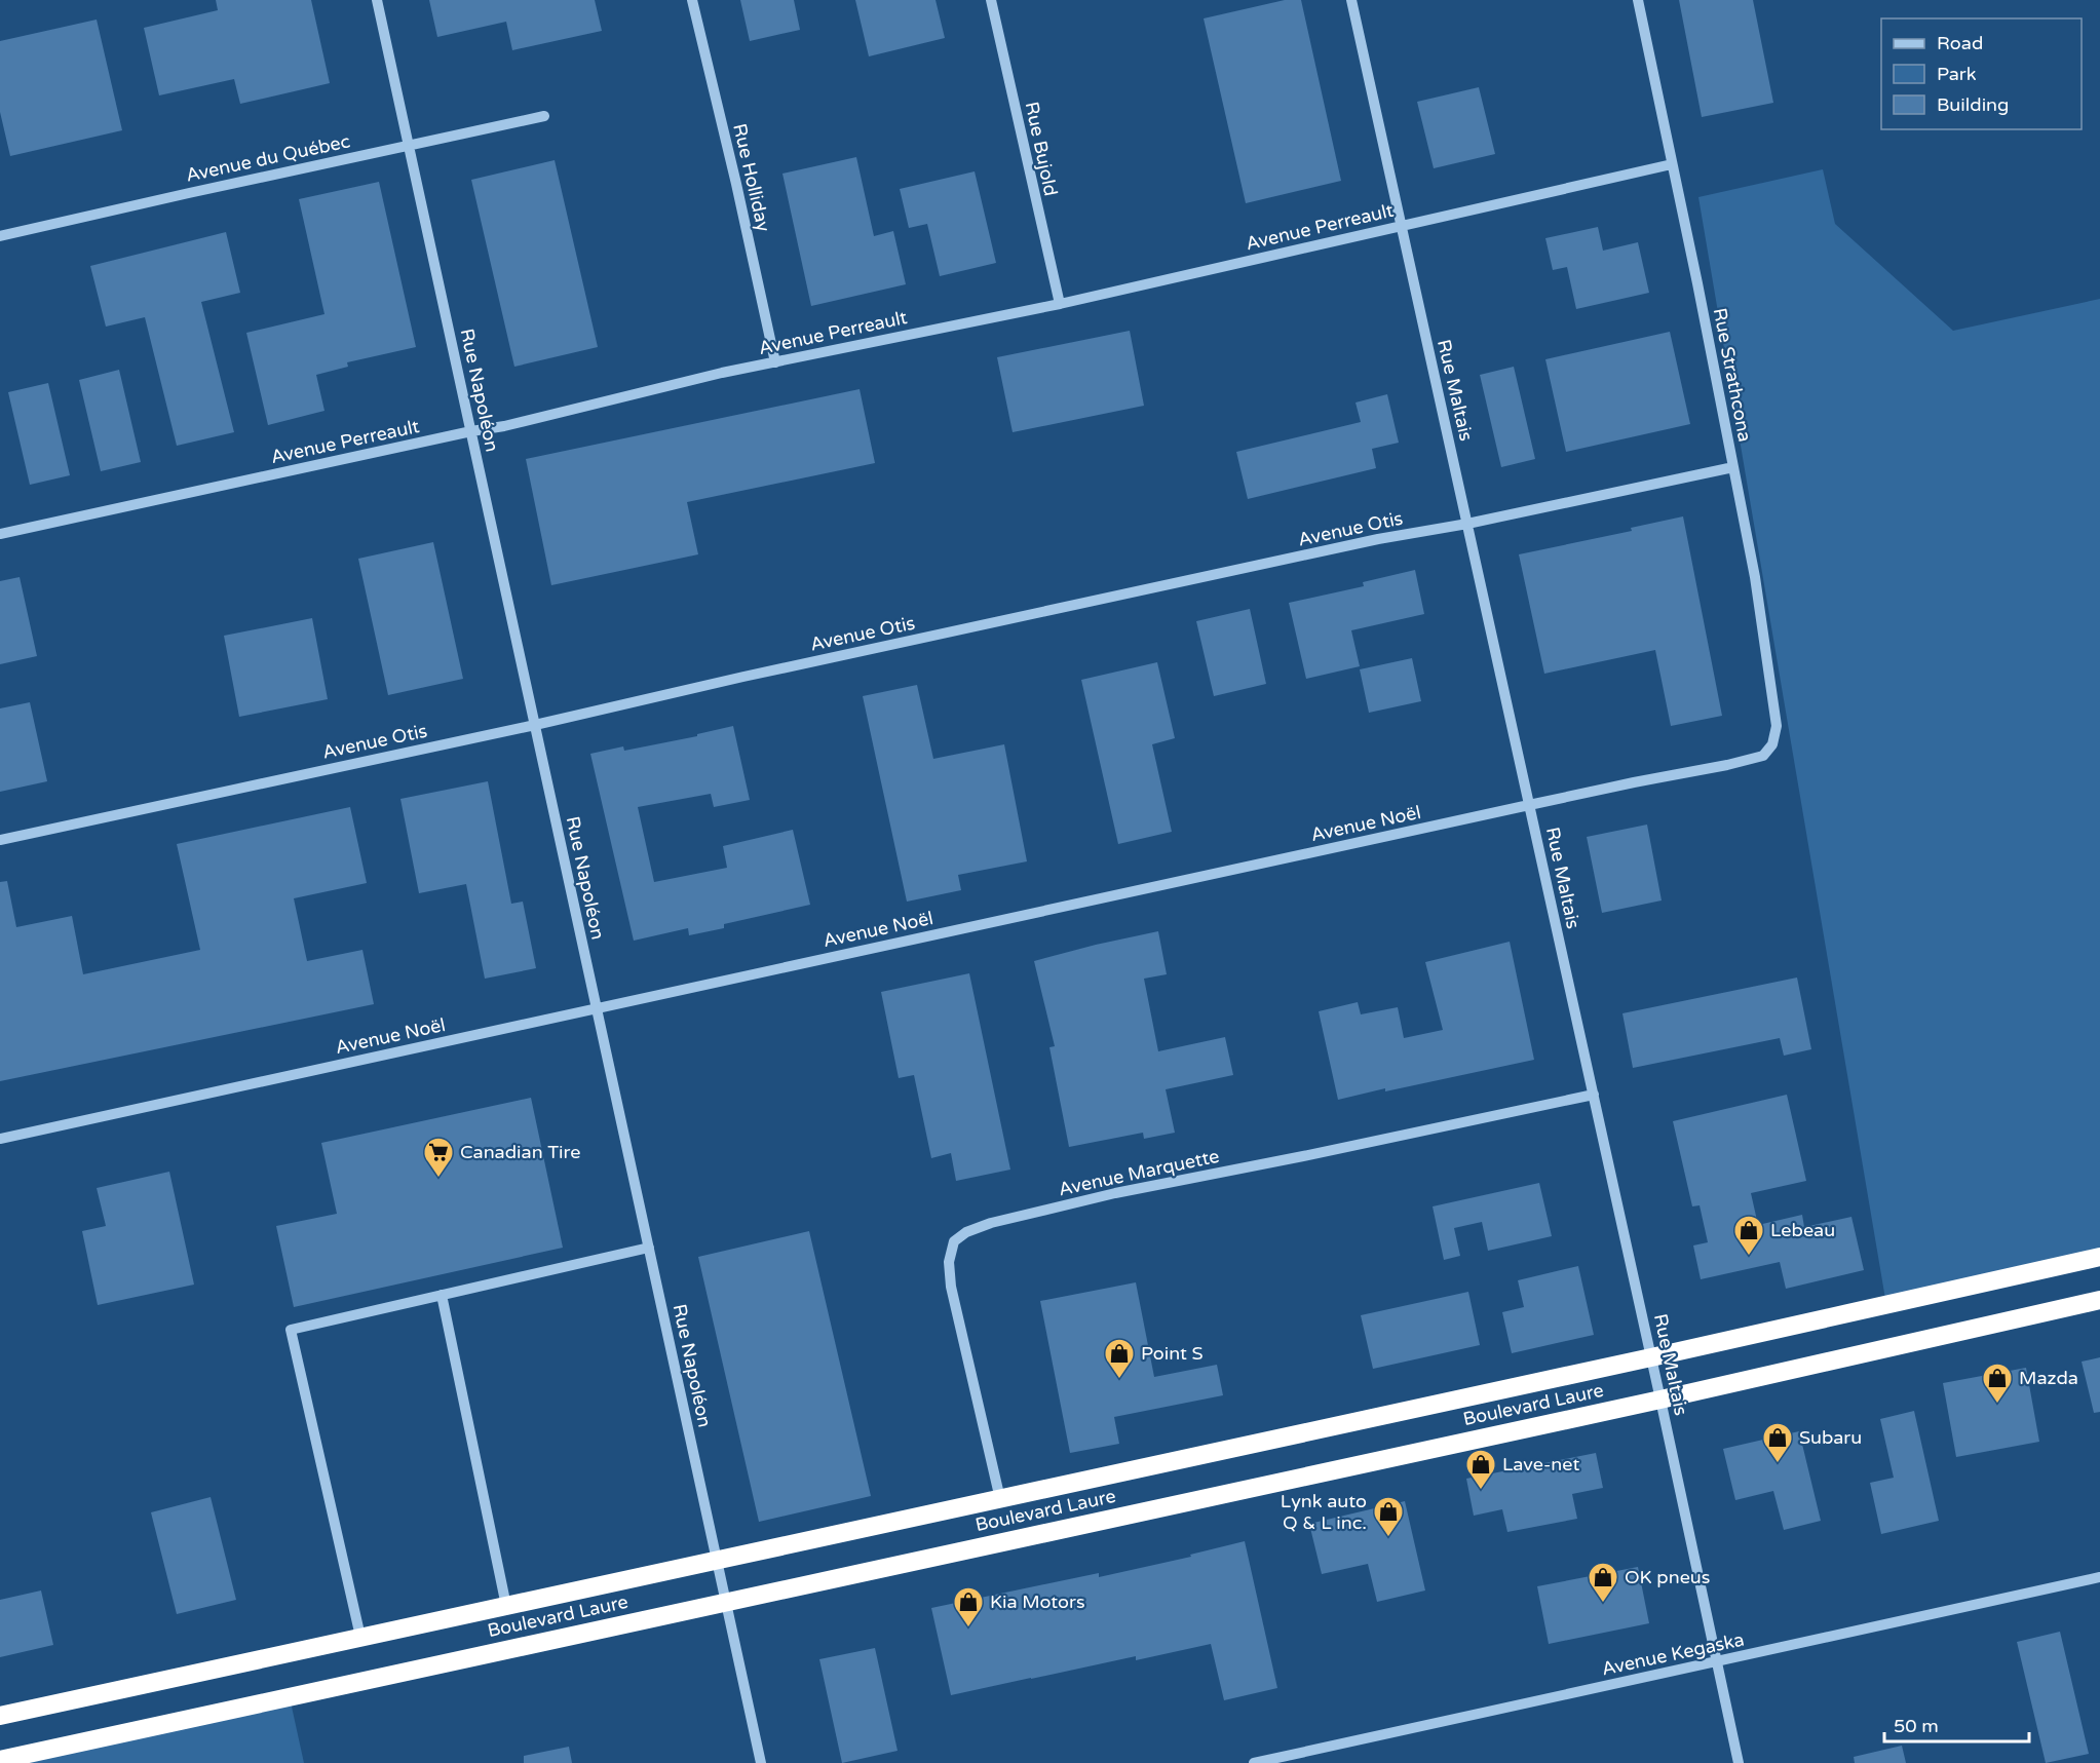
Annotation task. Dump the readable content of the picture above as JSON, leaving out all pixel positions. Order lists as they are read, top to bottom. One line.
{"streets":{"highway":["Boulevard Laure"],"street":["Rue Bujold","Avenue du Québec","Rue Holliday","Avenue Perreault","Rue Strathcona","Rue Napoléon","Rue Maltais","Avenue Otis","Avenue Noël","Avenue Marquette","Avenue Kegaska"]},"crossings":[["Rue Bujold","Avenue Perreault"],["Avenue du Québec","Rue Napoléon"],["Rue Holliday","Avenue Perreault"],["Avenue Perreault","Rue Strathcona"],["Avenue Perreault","Rue Napoléon"],["Avenue Perreault","Rue Maltais"],["Rue Strathcona","Avenue Otis"],["Rue Strathcona","Avenue Noël"],["Rue Napoléon","Avenue Otis"],["Rue Napoléon","Avenue Noël"],["Rue Napoléon","Boulevard Laure"],["Rue Maltais","Avenue Otis"],["Rue Maltais","Avenue Noël"],["Rue Maltais","Avenue Marquette"],["Rue Maltais","Boulevard Laure"],["Rue Maltais","Avenue Kegaska"],["Avenue Marquette","Boulevard Laure"]],"places":{"supermarket":["Canadian Tire"],"shop":["Lebeau","Point S","Mazda","Subaru","Lave-net","Lynk auto Q & L inc.","OK pneus","Kia Motors"]},"legend":["Road","Park","Building"],"scale_bar":"50 m"}
